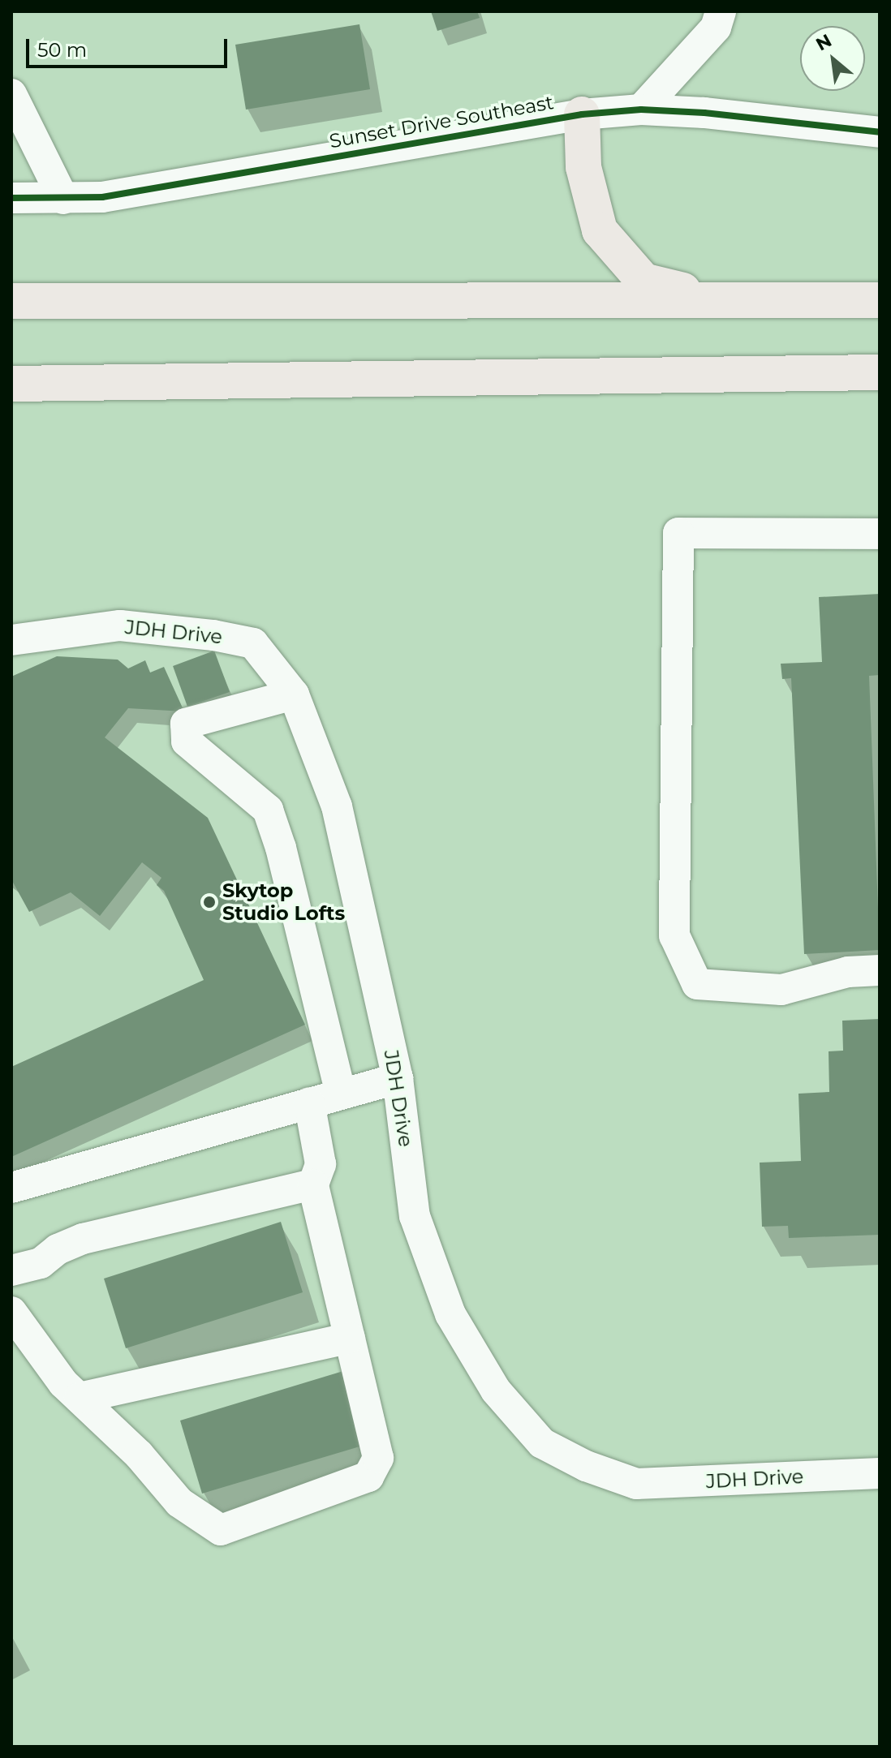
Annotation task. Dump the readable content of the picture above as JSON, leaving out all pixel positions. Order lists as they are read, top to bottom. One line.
{"streets":{"street":["Sunset Drive Southeast","JDH Drive"]},"places":["Skytop Studio Lofts"],"scale_bar":"50 m","north":"top left"}
